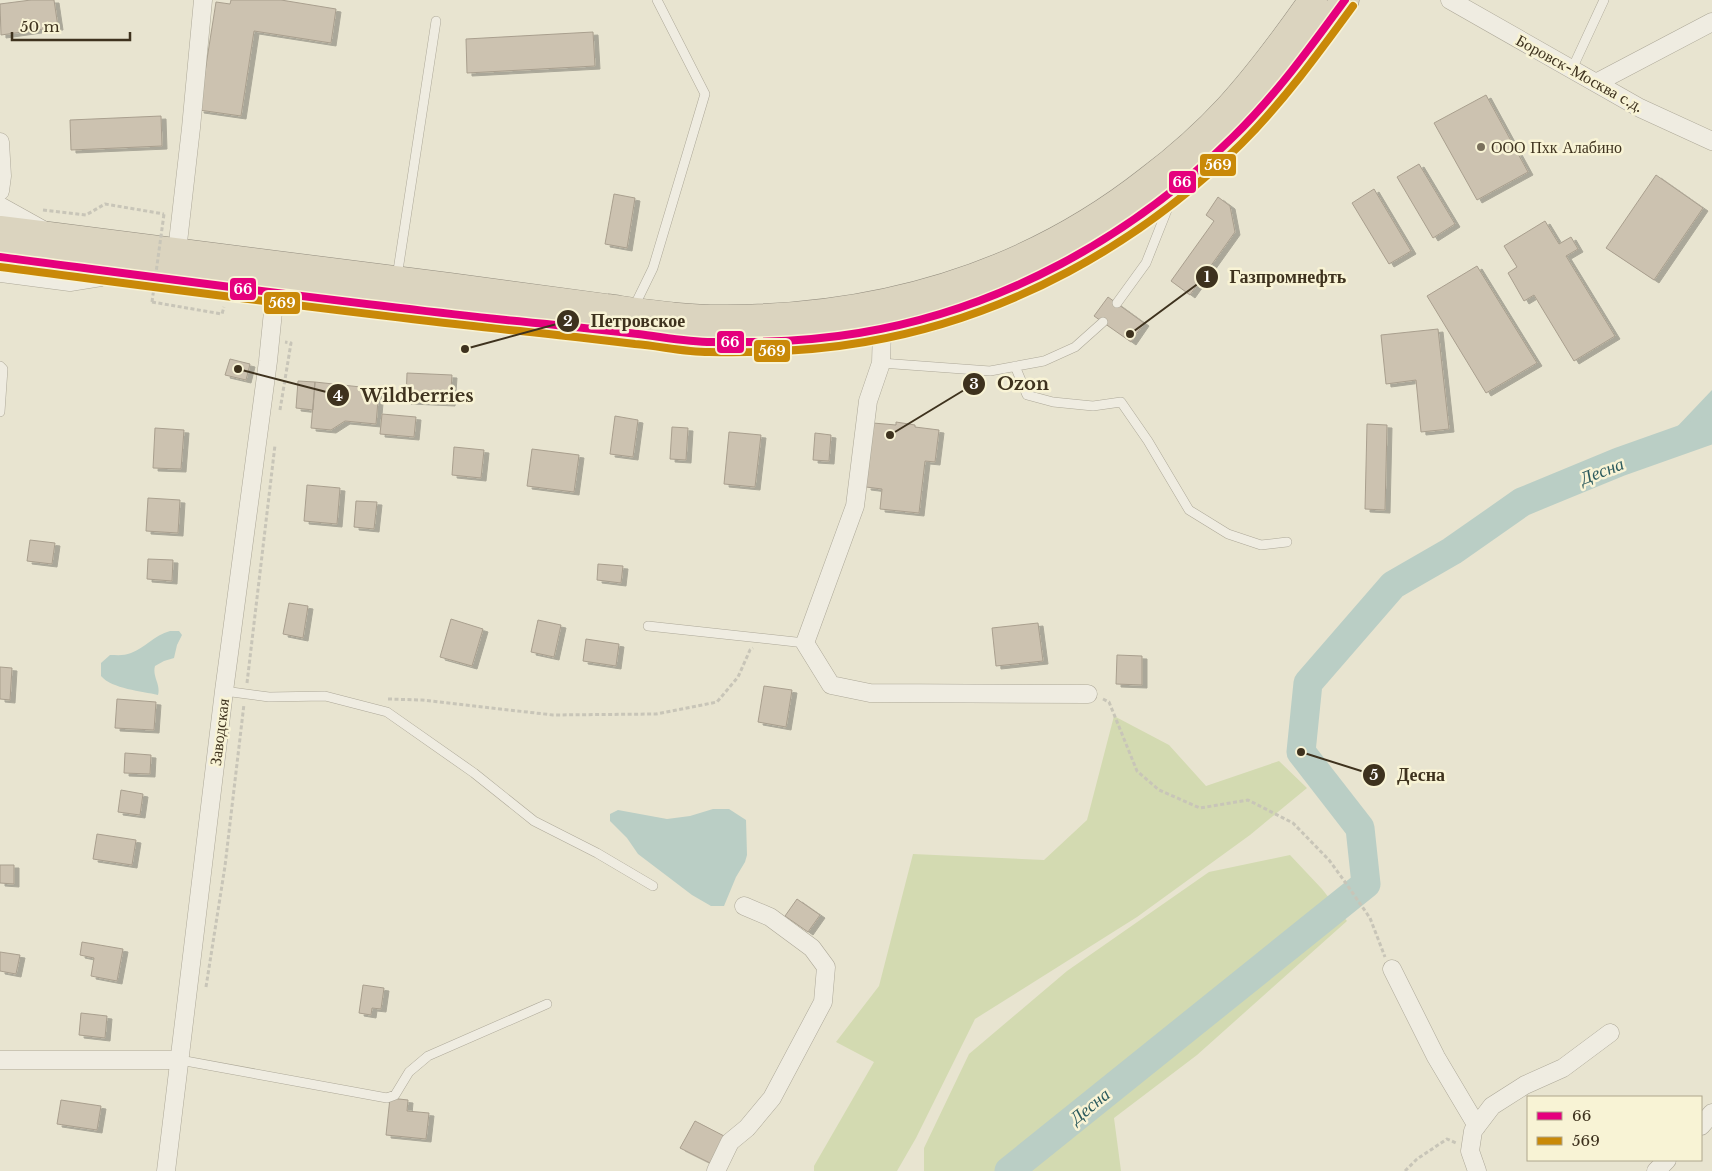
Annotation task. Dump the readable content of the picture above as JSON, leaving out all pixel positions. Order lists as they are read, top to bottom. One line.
{"streets":{"street":["Боровск-Москва с.д.","Заводская"]},"water":["Десна"],"places":["ООО Пхк Алабино","Газпромнефть","Петровское","Wildberries","Ozon","Десна"],"lines":["transit line 66","transit line 569"],"legend":["66","569"],"scale_bar":"50 m"}
